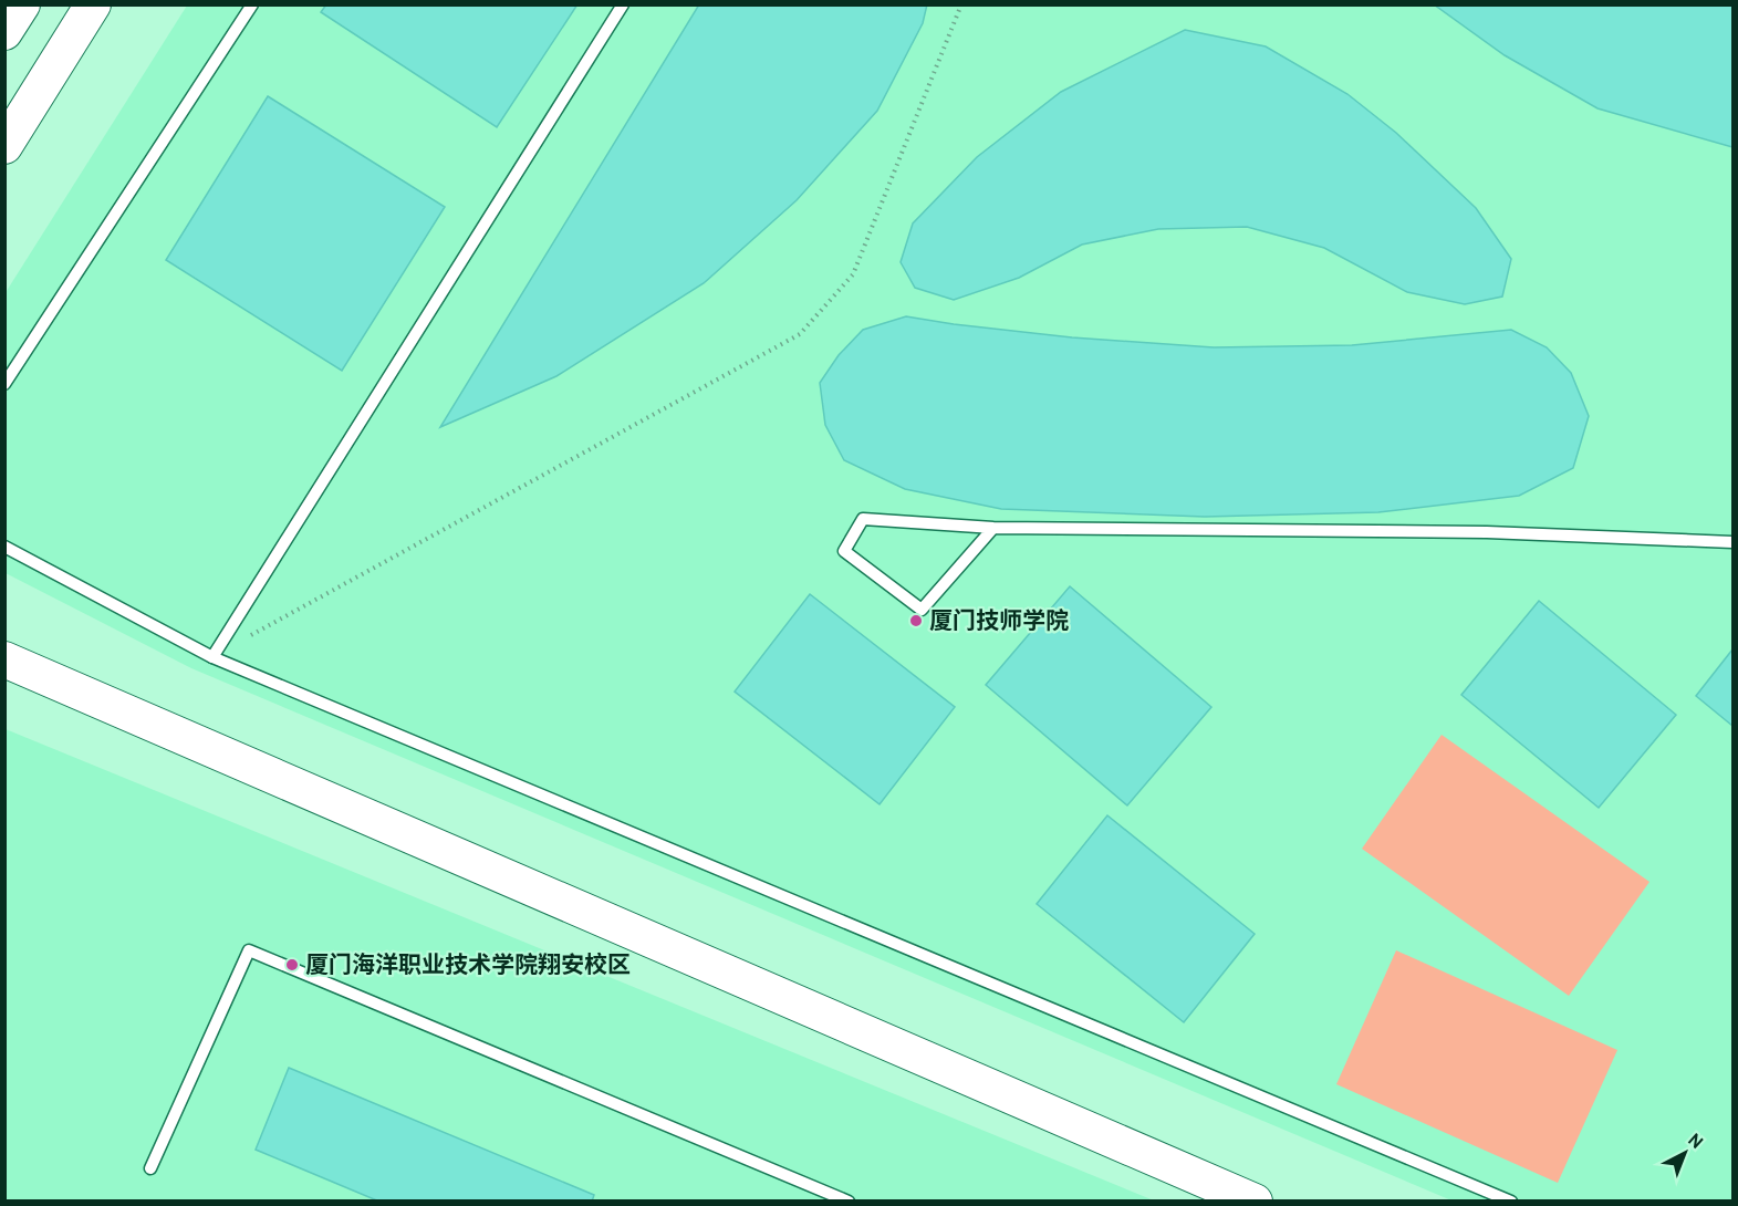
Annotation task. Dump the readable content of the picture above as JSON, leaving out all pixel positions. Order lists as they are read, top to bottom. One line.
{"places":["厦门技师学院","厦门海洋职业技术学院翔安校区"],"north":"top right"}
